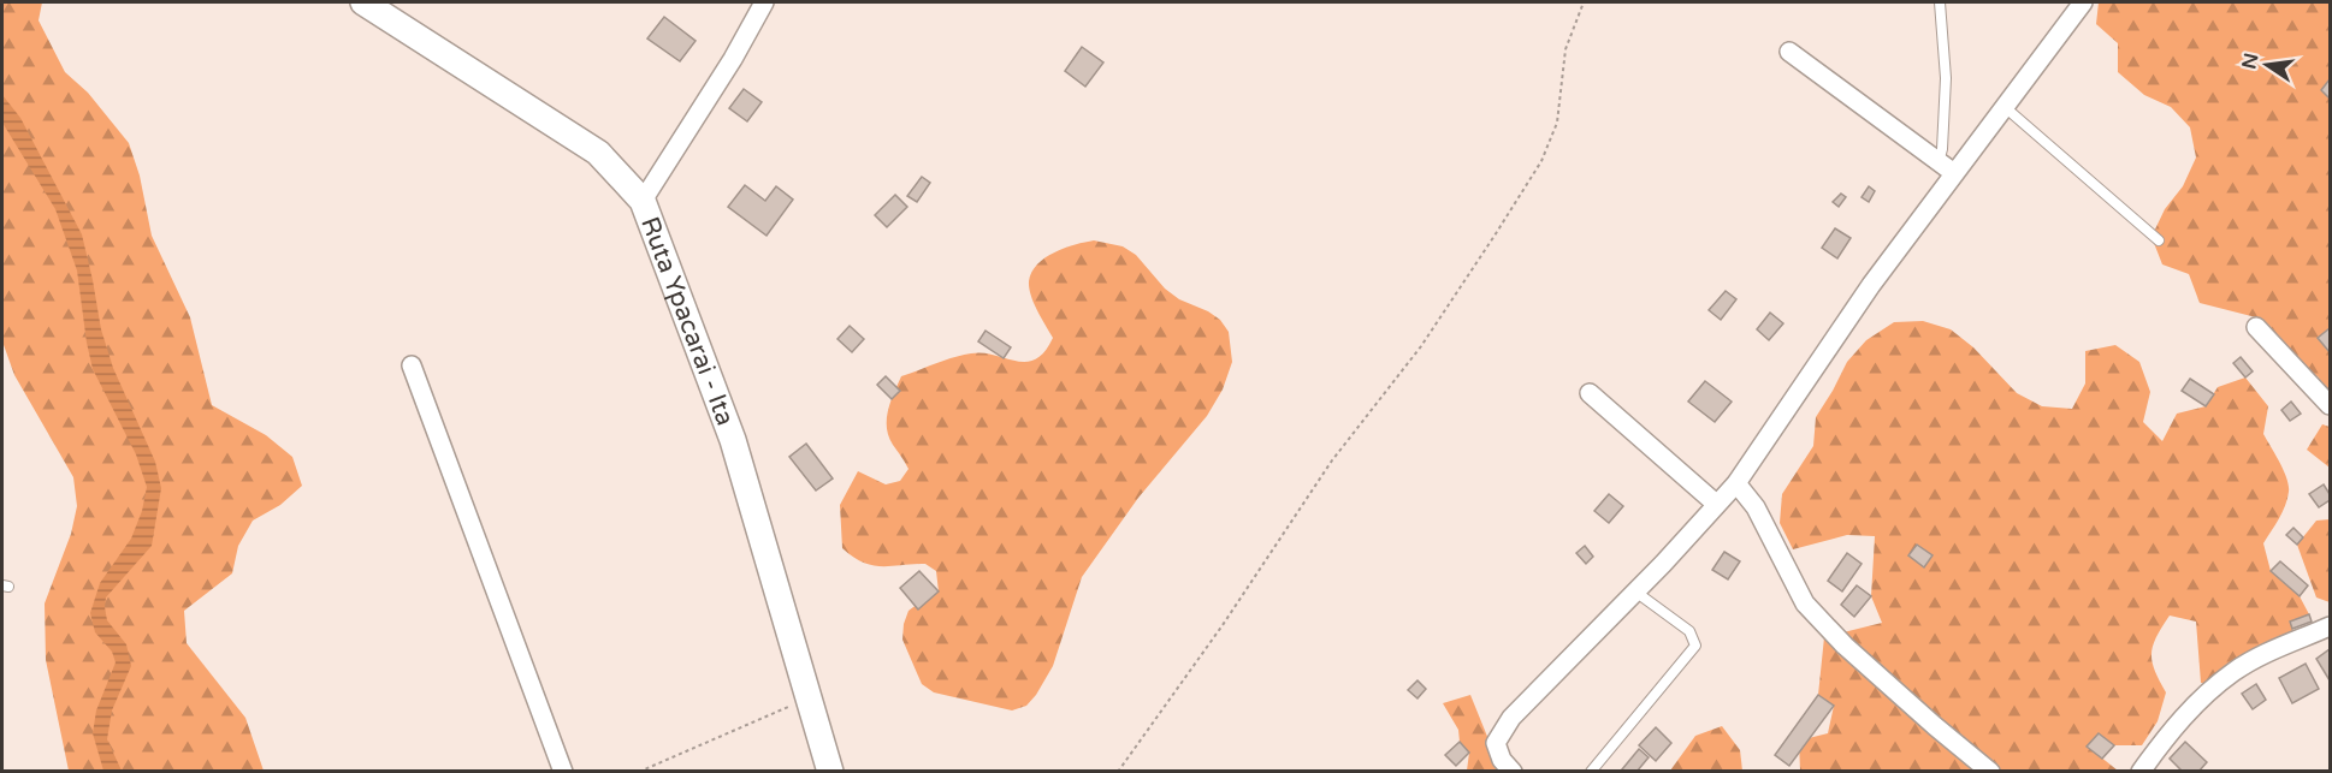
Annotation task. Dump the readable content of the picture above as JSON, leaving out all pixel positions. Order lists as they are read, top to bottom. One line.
{"streets":{"street":["Ruta Ypacarai - Ita"]},"north":"left"}
